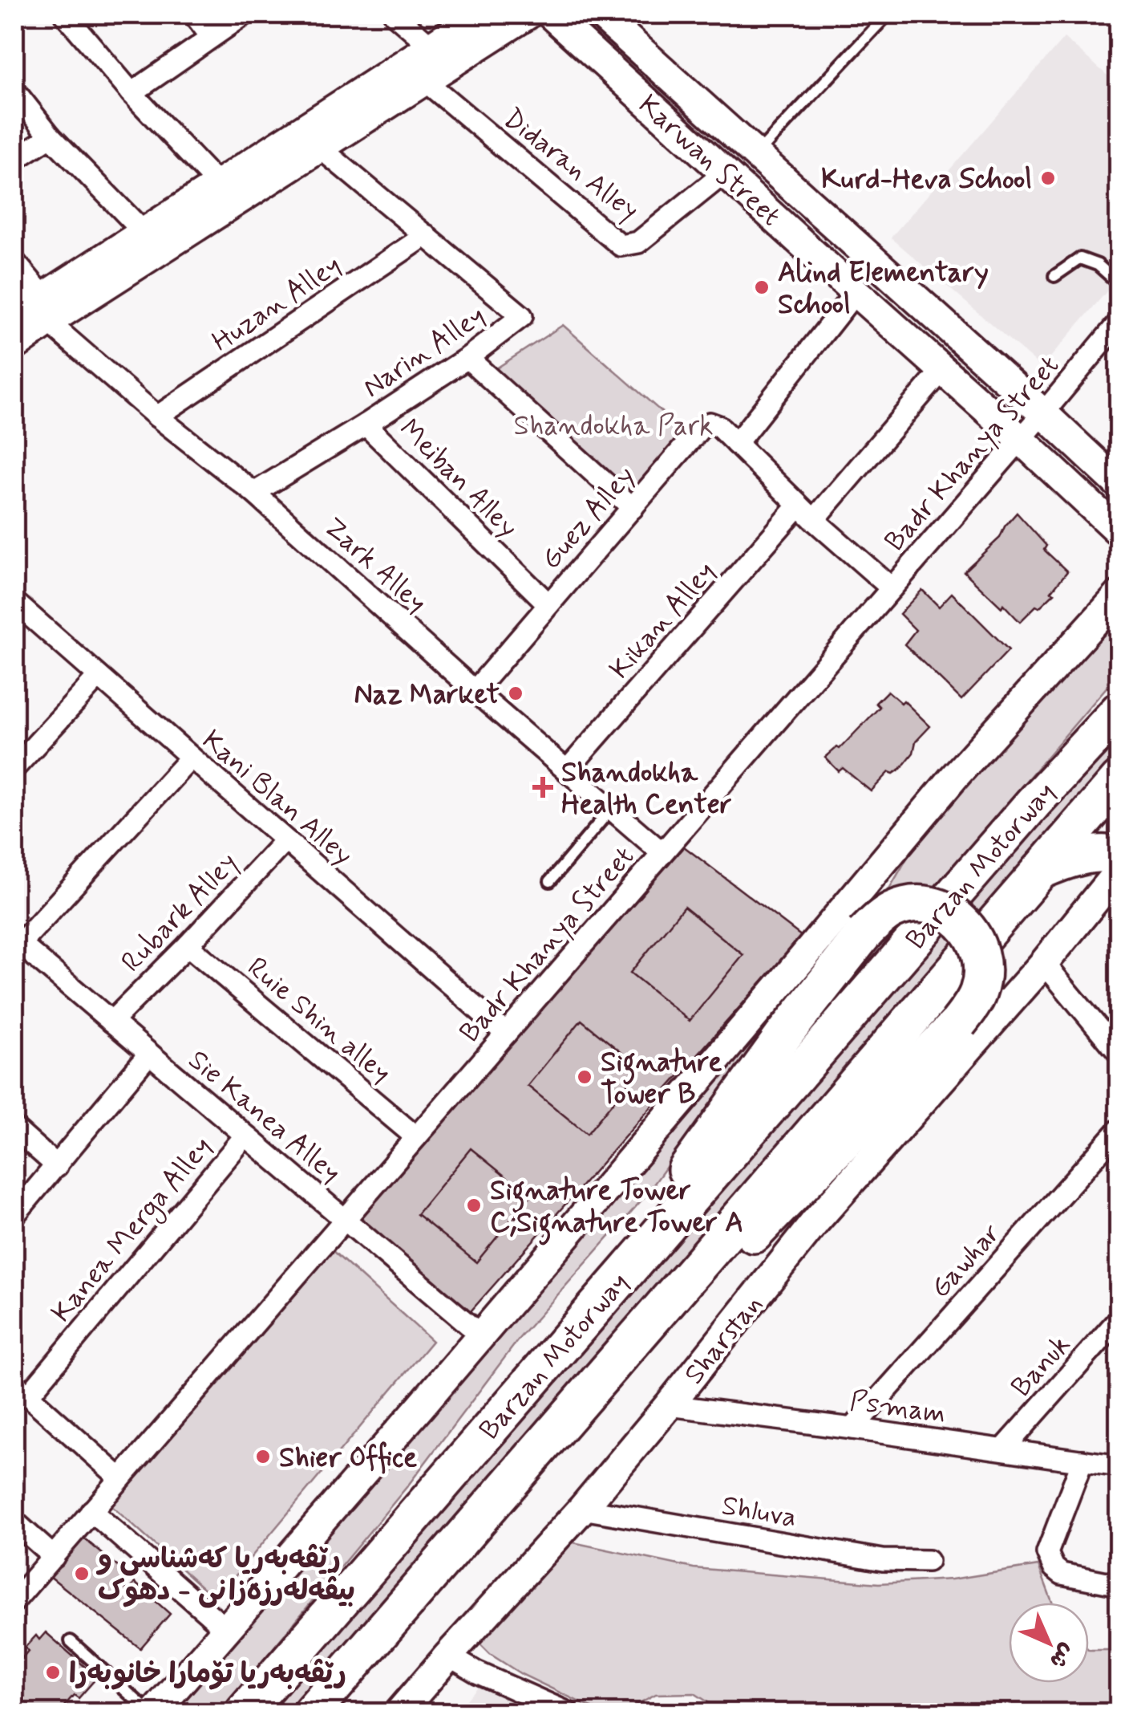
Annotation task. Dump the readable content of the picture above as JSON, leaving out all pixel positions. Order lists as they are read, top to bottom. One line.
{"streets":{"highway":["Barzan Motorway"],"main road":["Karwan Street","Sharstan"],"street":["Didaran Alley","Huzan Alley","Narin Alley","Badr Khanya Street","Meiban Alley","Guez Alley","Zark Alley","Kikan Alley","Kani Blan Alley","Rubark Alley","Ruie Shin alley","Sie Kanea Alley","Kanea Merga Alley","Gawhar","Banuk","Psmam","Shluva"]},"crossings":[["Karwan Street","Didaran Alley"],["Karwan Street","Badr Khanya Street"],["Huzan Alley","Narin Alley"],["Huzan Alley","Zark Alley"],["Narin Alley","Meiban Alley"],["Narin Alley","Zark Alley"],["Badr Khanya Street","Guez Alley"],["Badr Khanya Street","Zark Alley"],["Badr Khanya Street","Kani Blan Alley"],["Badr Khanya Street","Ruie Shin alley"],["Badr Khanya Street","Sie Kanea Alley"],["Meiban Alley","Guez Alley"],["Guez Alley","Zark Alley"],["Guez Alley","Kikan Alley"],["Zark Alley","Kikan Alley"],["Kani Blan Alley","Rubark Alley"],["Rubark Alley","Ruie Shin alley"],["Rubark Alley","Sie Kanea Alley"],["Sie Kanea Alley","Kanea Merga Alley"],["Gawhar","Psmam"],["Sharstan","Psmam"],["Sharstan","Shluva"],["Banuk","Psmam"]],"parks":["Shandokha Park"],"places":{"other":["Kurd-Heva School","Alind Elementary School","Naz Market","Signature Tower B","Signature Tower C;Signature Tower A","Shier Office","رێڤەبەریا کەشناسی و بیڤەلەرزەزانی - دهوک","رێڤەبەریا تۆمارا خانوبەرا"],"health":["Shandokha Health Center"]},"north":"bottom right"}
